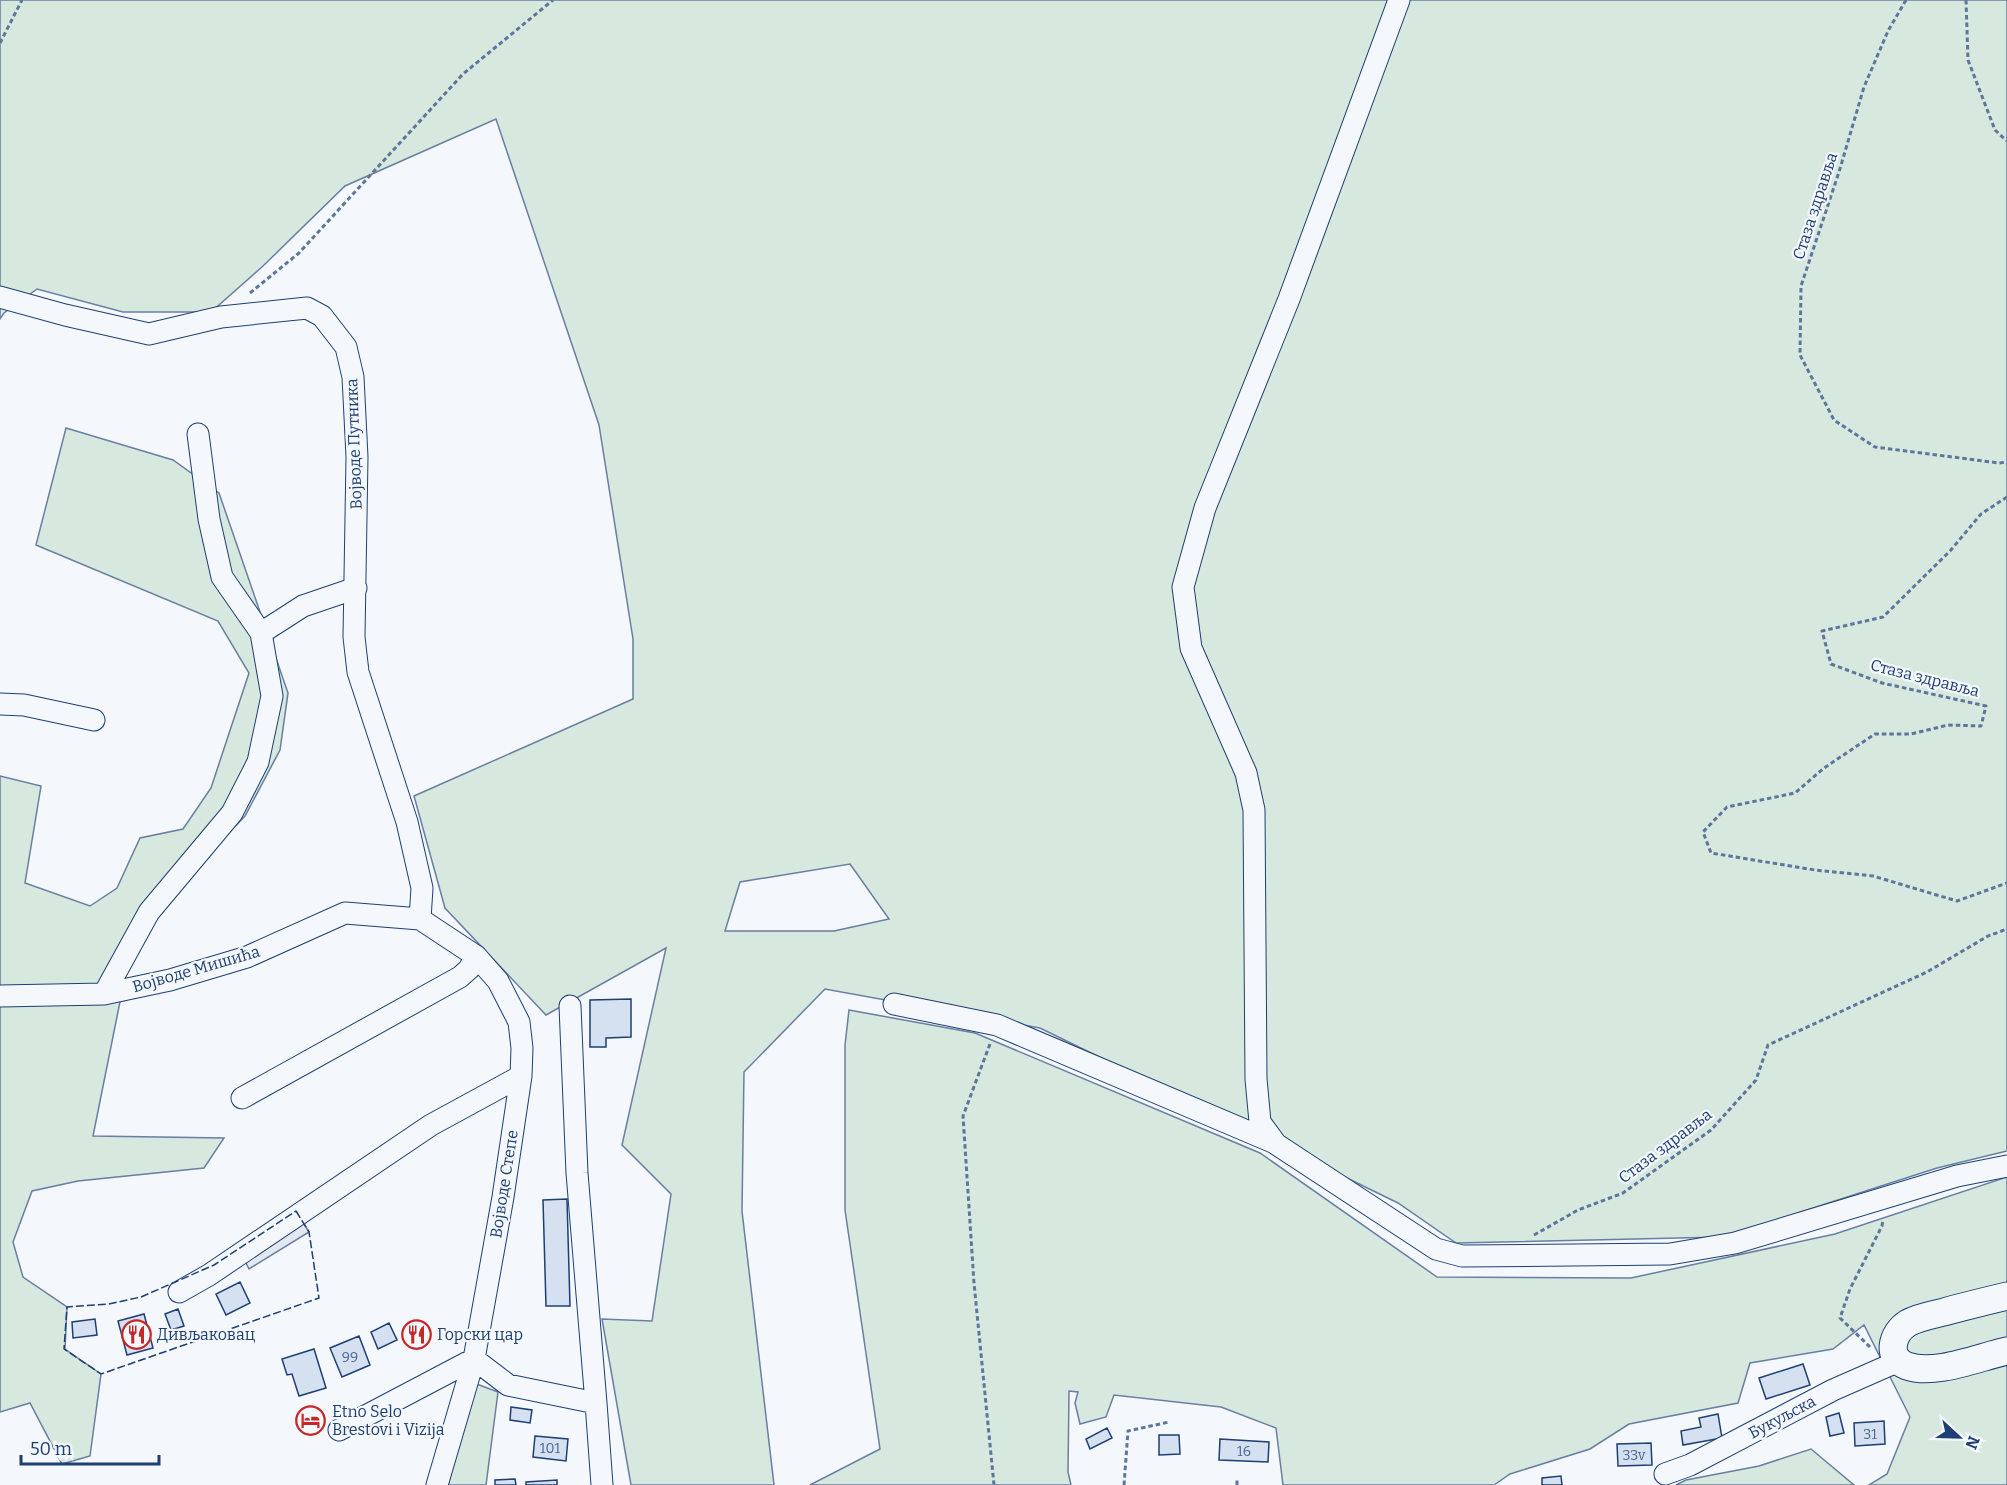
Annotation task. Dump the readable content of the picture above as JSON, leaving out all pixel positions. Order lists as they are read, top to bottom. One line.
{"streets":{"street":["Војводе Путника","Војводе Мишића","Војводе Степе","Букуљска"],"path":["Стаза здравља"]},"crossings":[["Војводе Путника","Војводе Мишића"],["Војводе Путника","Војводе Степе"],["Војводе Мишића","Војводе Степе"]],"places":{"restaurant":["Дивљаковац","Горски цар"],"hotel":["Etno Selo Brestovi i Vizija"]},"house_numbers":["99","31","101","16","33v"],"scale_bar":"50 m","north":"right"}
